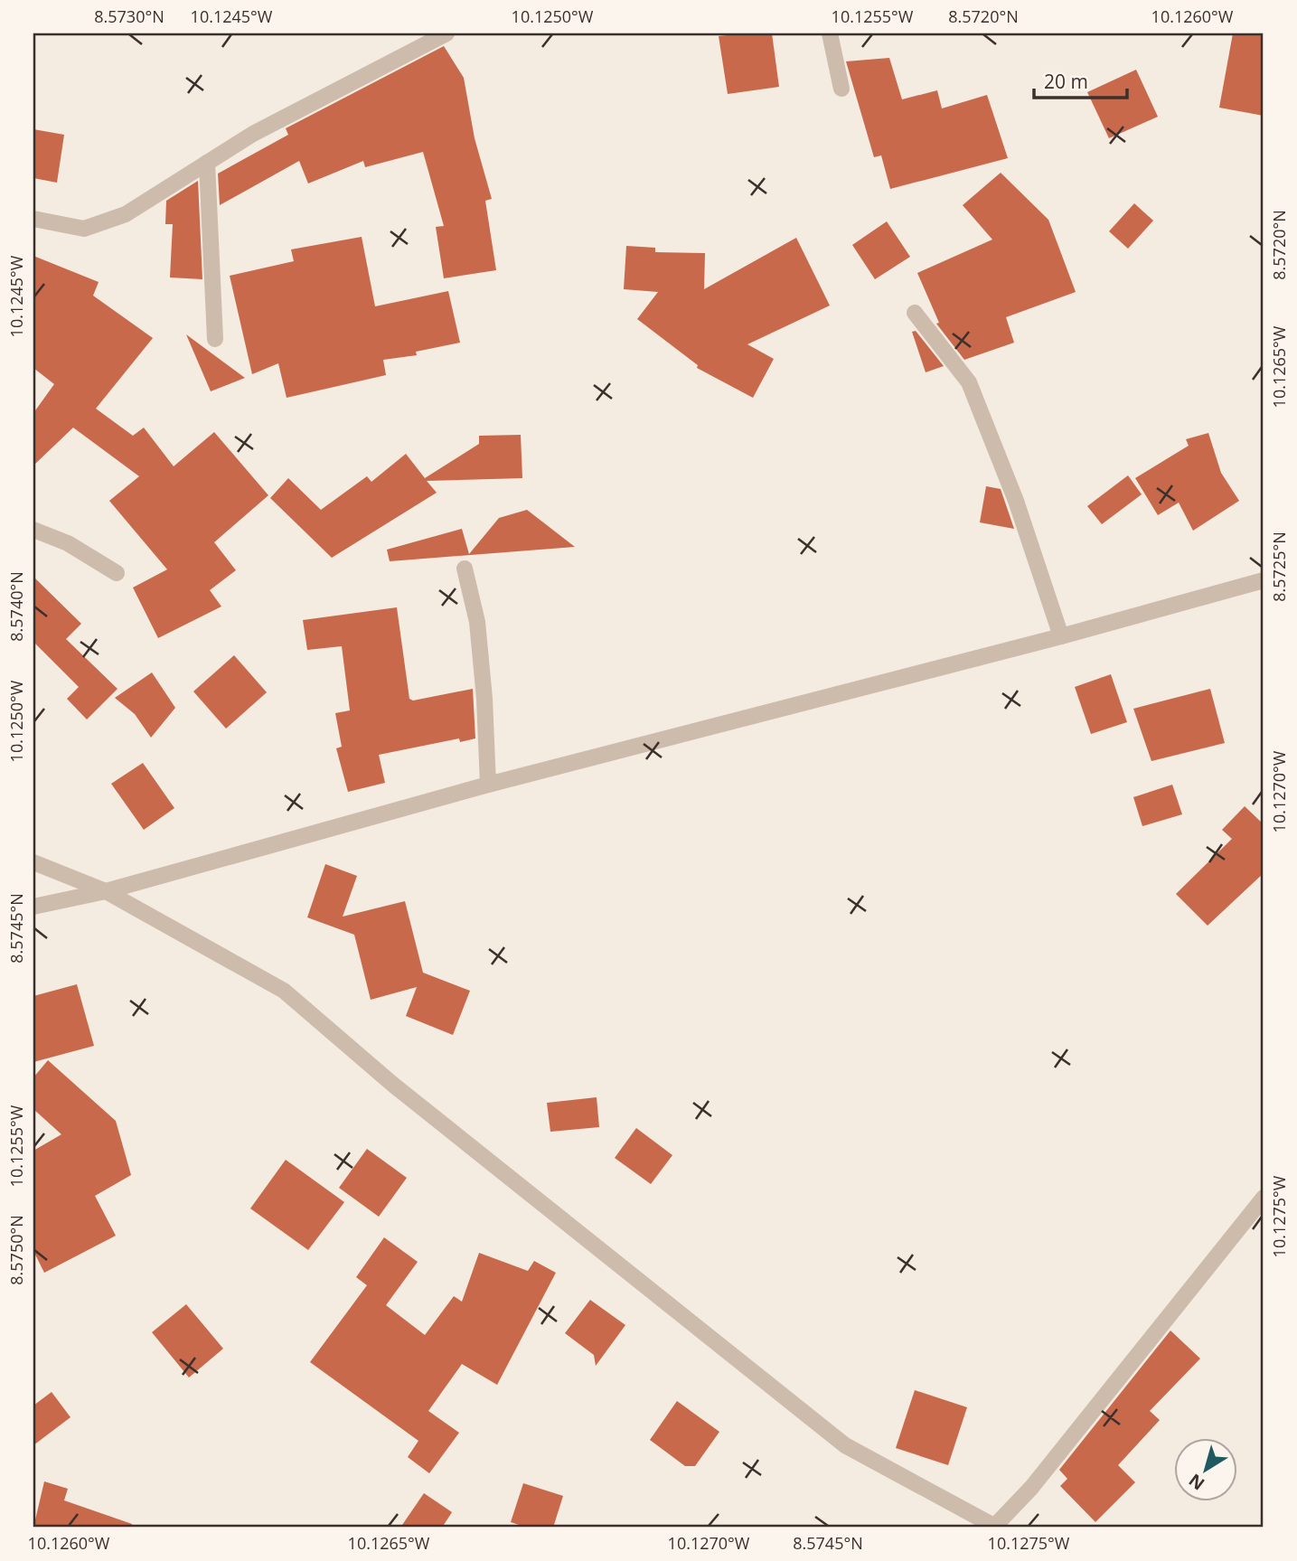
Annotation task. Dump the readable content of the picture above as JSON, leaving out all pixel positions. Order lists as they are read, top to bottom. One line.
{"scale_bar":"20 m","north":"bottom left","coordinates":["8.5730°N","10.1245°W","10.1250°W","10.1255°W","8.5720°N","10.1260°W","10.1265°W","8.5725°N","8.5740°N","10.1270°W","8.5745°N","10.1275°W","8.5750°N"]}
